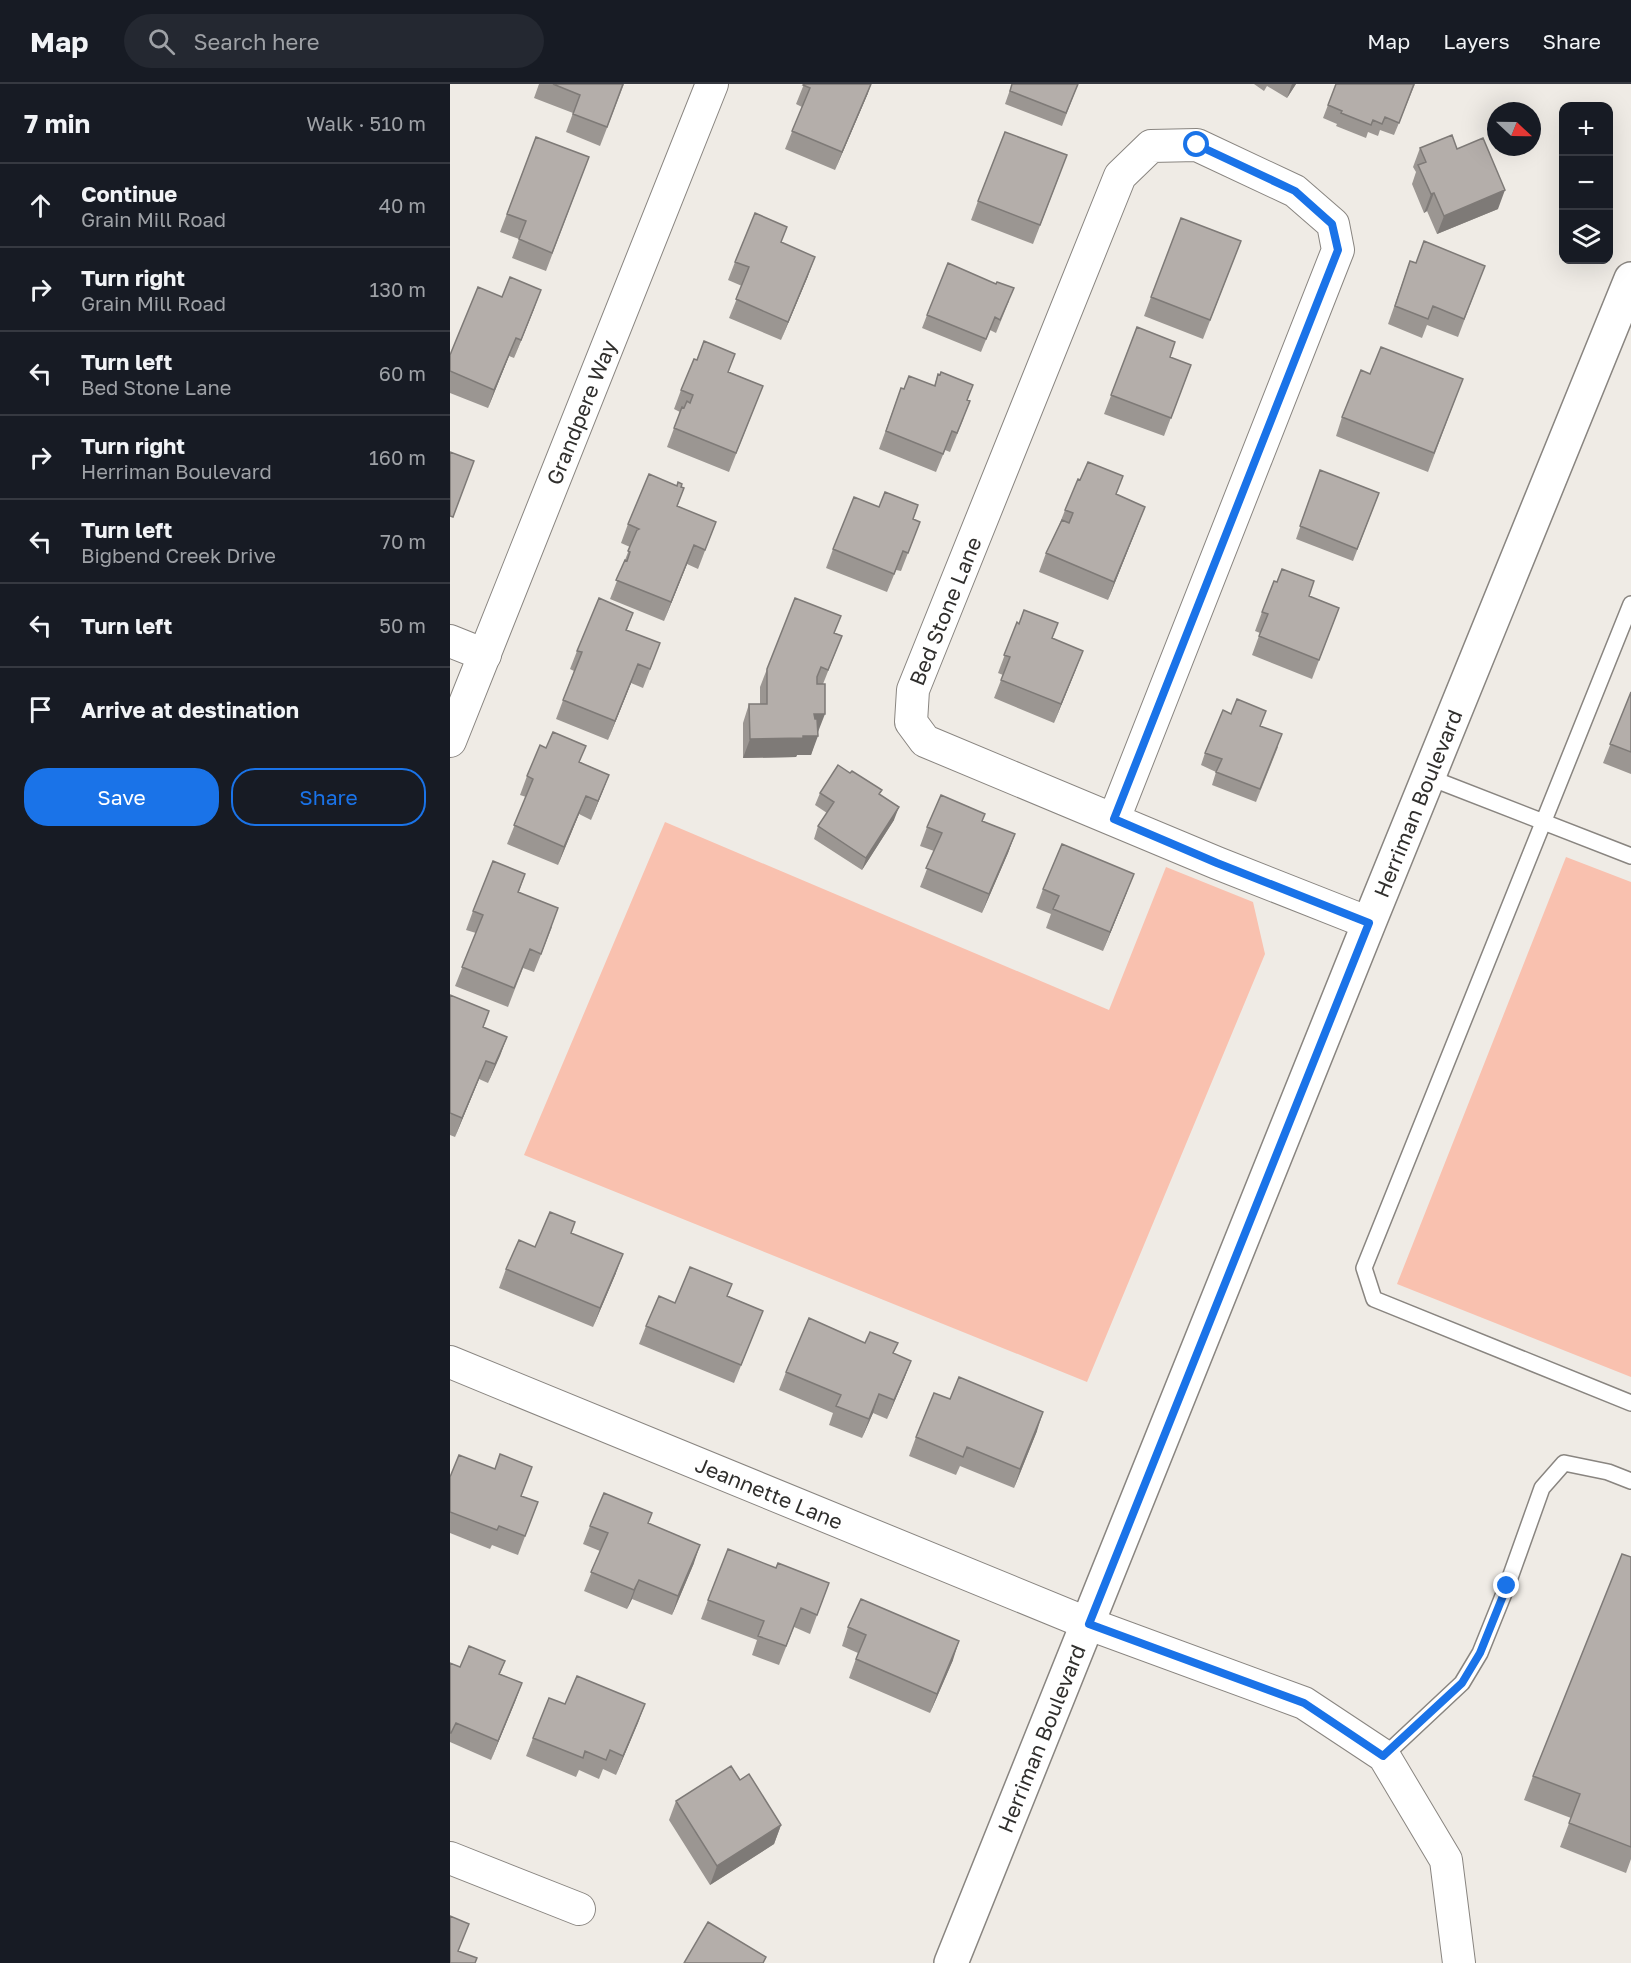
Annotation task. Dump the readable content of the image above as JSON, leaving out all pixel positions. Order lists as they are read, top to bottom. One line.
{"streets":{"main road":["Herriman Boulevard"],"street":["Grandpere Way","Bed Stone Lane","Jeannette Lane"]},"crossings":[["Bed Stone Lane","Herriman Boulevard"],["Herriman Boulevard","Jeannette Lane"]],"north":"right","page":{"header":"Map","search":"Search here","nav":["Map","Layers","Share"],"heading":["7 min","Walk · 510 m"],"map_buttons":["+","−"],"list":[["Continue","Grain Mill Road","40 m"],["Turn right","Grain Mill Road","130 m"],["Turn left","Bed Stone Lane","60 m"],["Turn right","Herriman Boulevard","160 m"],["Turn left","Bigbend Creek Drive","70 m"],["Turn left","50 m"],"Arrive at destination"],"buttons":["Save","Share"]}}
